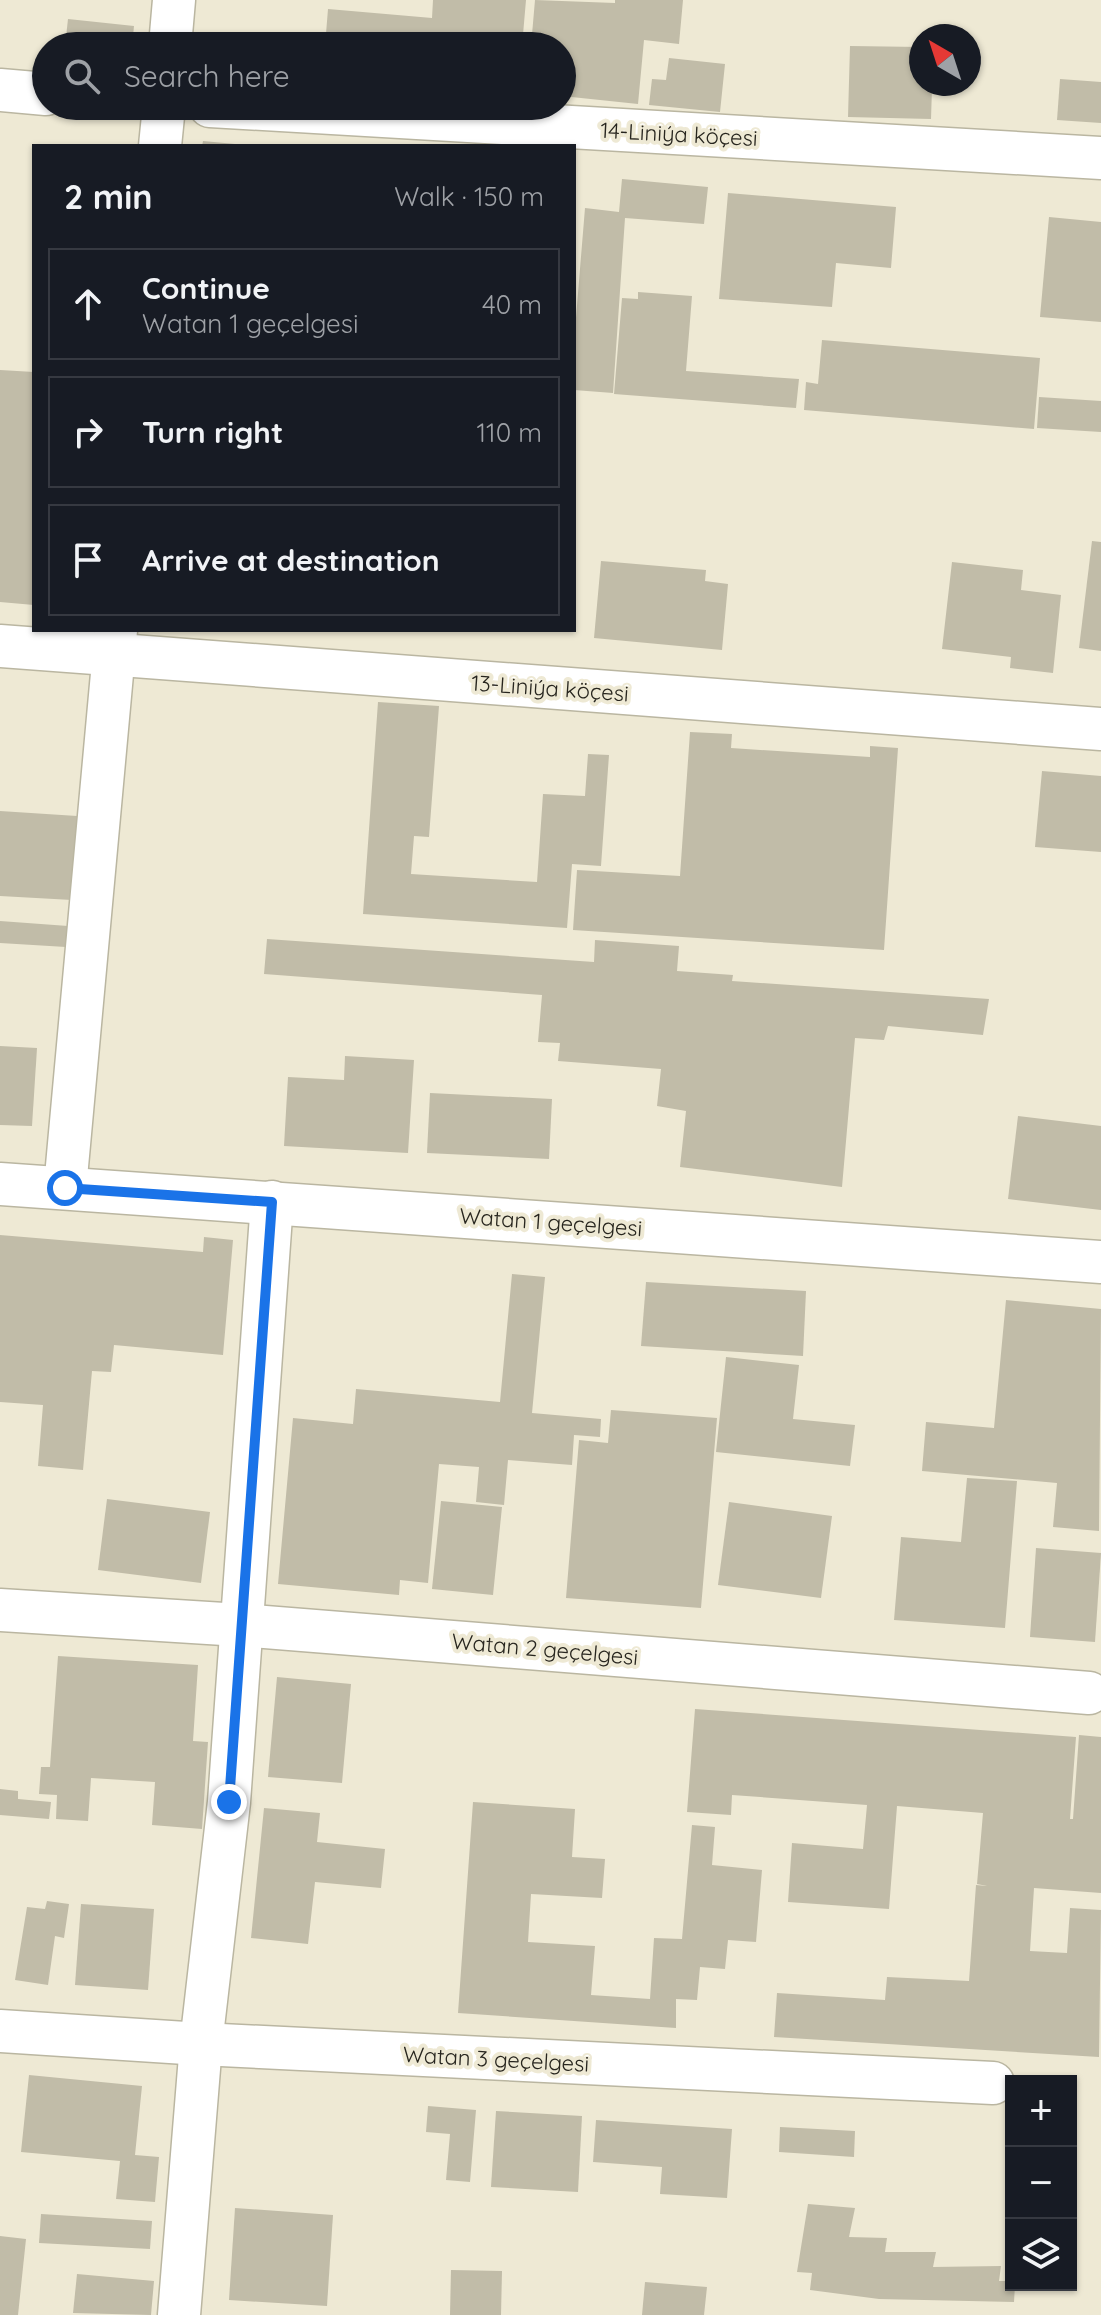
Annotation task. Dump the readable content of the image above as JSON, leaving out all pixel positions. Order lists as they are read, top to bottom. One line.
{"streets":{"street":["14-Liniýa köçesi","13-Liniýa köçesi","Watan 1 geçelgesi","Watan 2 geçelgesi","Watan 3 geçelgesi"]},"north":"top left","page":{"search":"Search here","heading":["2 min","Walk · 150 m"],"list":[["Continue","Watan 1 geçelgesi","40 m"],["Turn right","110 m"],"Arrive at destination"],"map_buttons":["+","−"]}}
